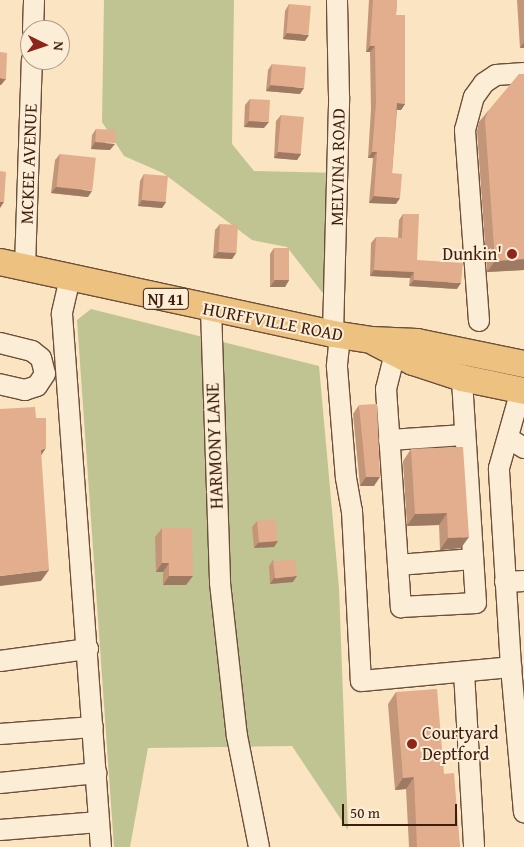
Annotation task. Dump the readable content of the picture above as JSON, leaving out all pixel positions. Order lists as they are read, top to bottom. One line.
{"streets":{"main road":["NJ 41","HURFFVILLE ROAD"],"street":["MCKEE AVENUE","MELVINA ROAD","HARMONY LANE"]},"crossings":[["MCKEE AVENUE","HURFFVILLE ROAD"],["MELVINA ROAD","HURFFVILLE ROAD"],["HURFFVILLE ROAD","HARMONY LANE"]],"places":["Dunkin'","Courtyard Deptford"],"scale_bar":"50 m","north":"right"}
